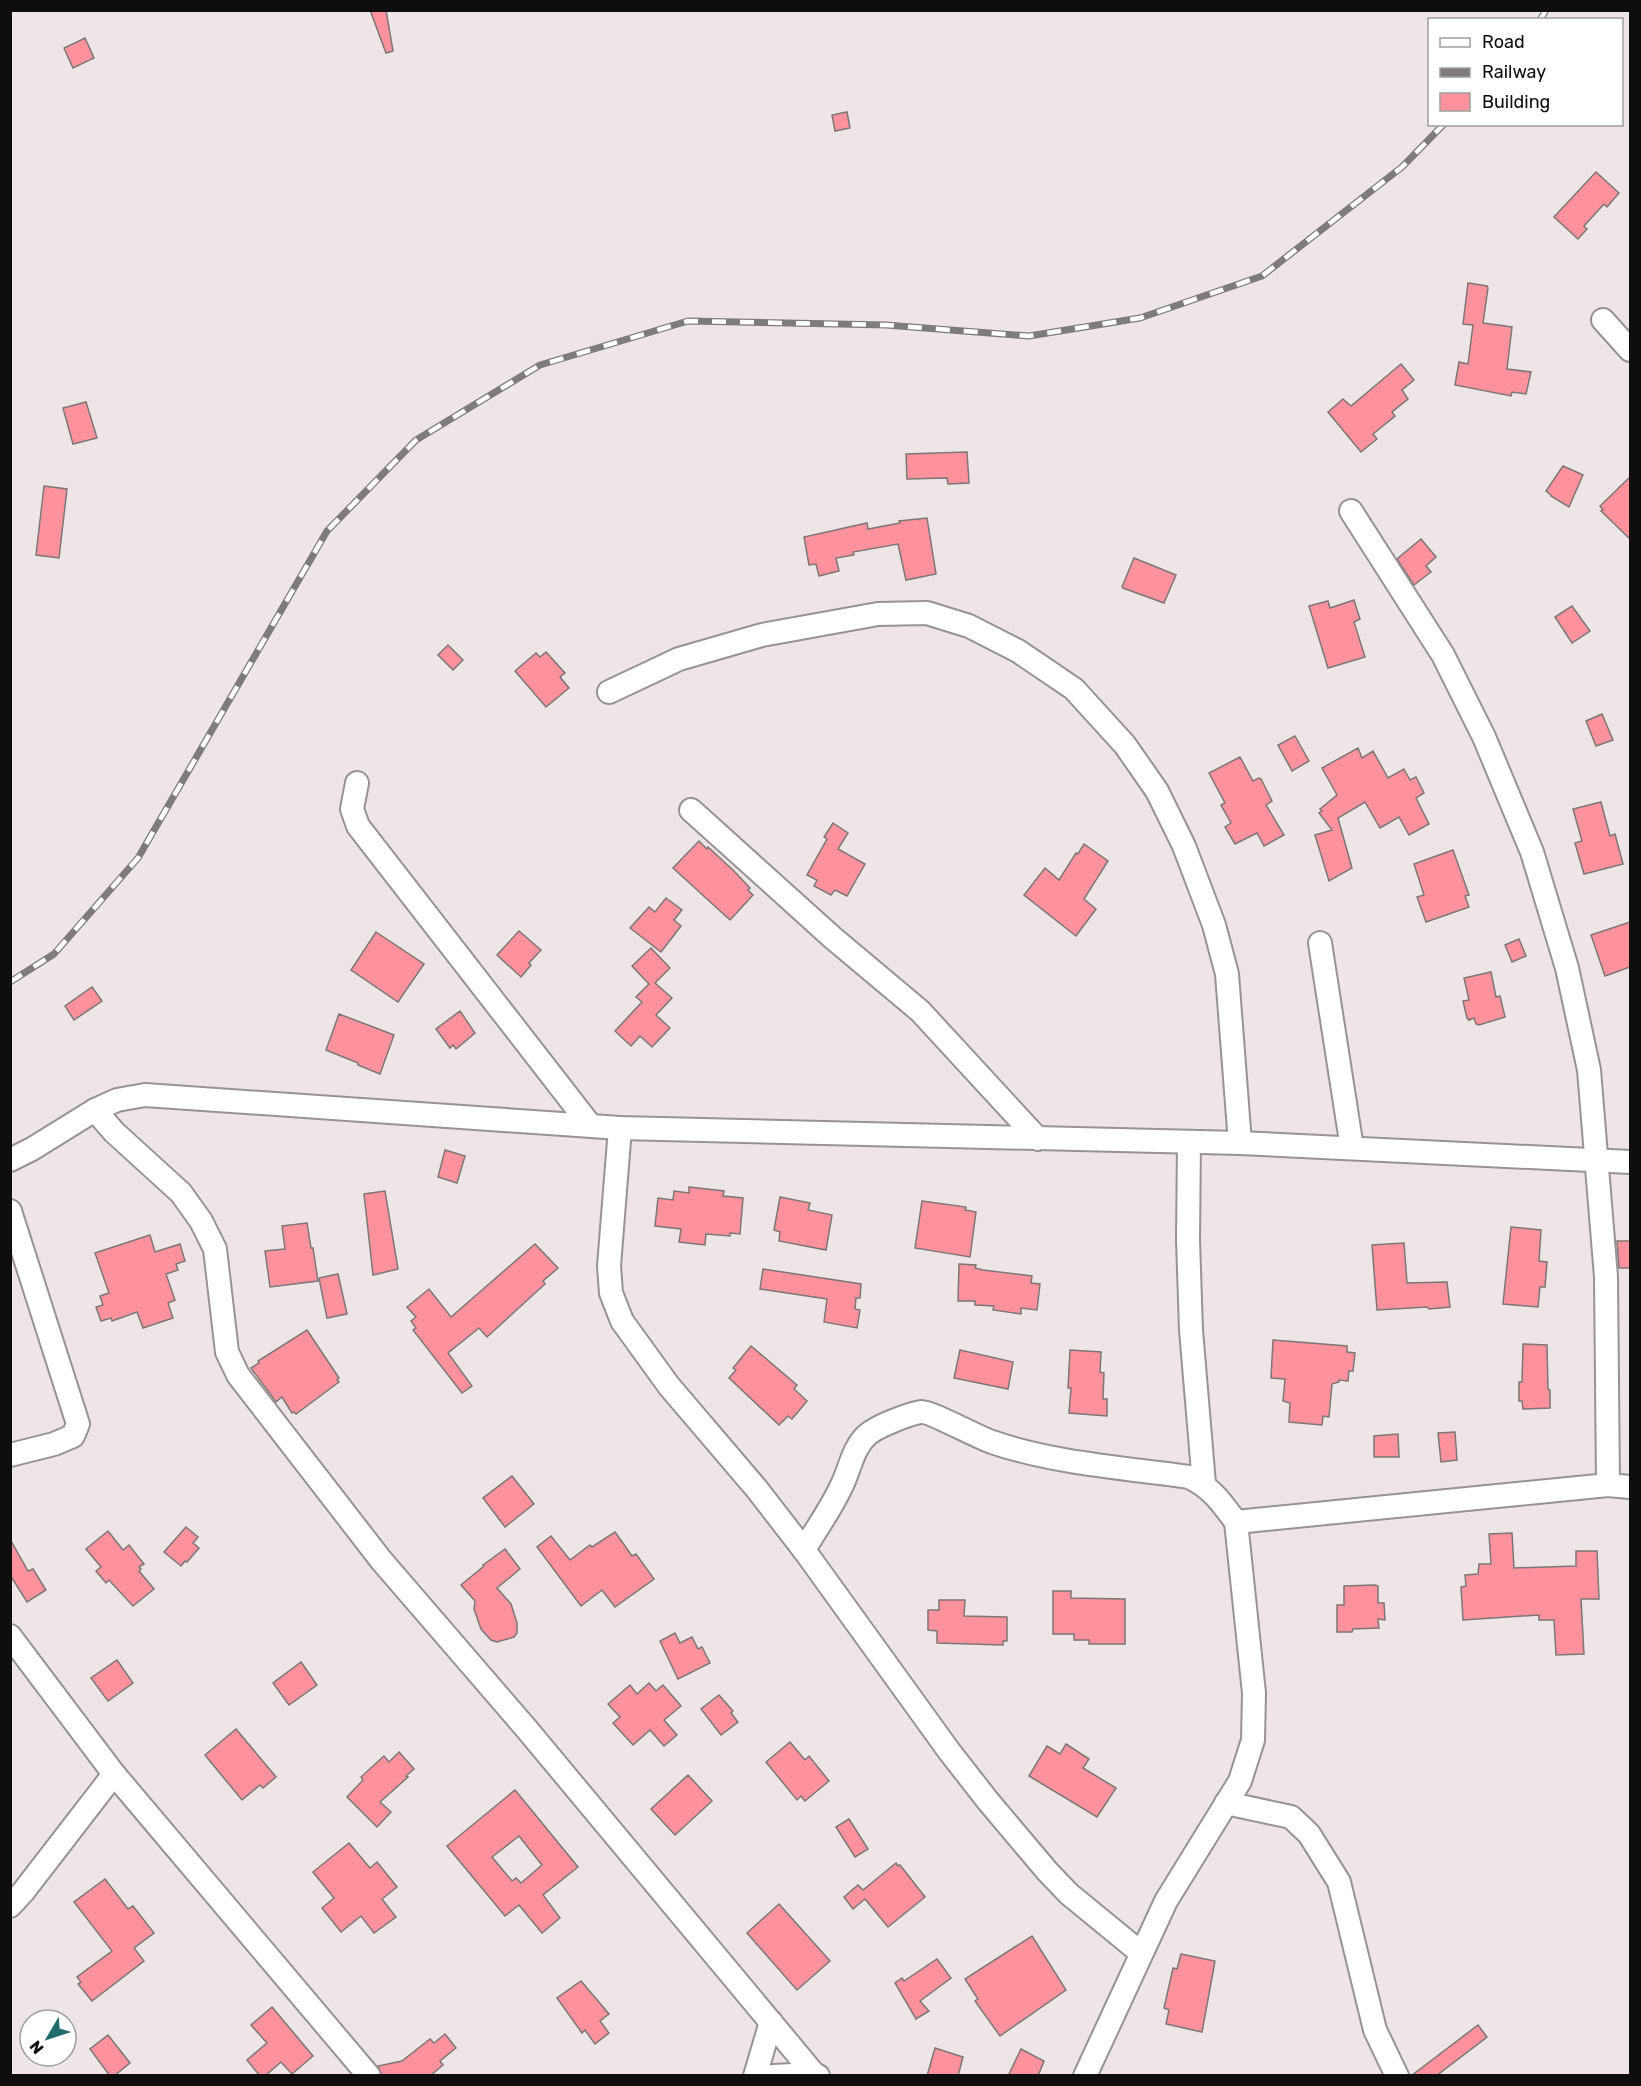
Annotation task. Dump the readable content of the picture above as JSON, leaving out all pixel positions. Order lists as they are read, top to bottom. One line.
{"legend":["Road","Railway","Building"],"north":"bottom left"}
